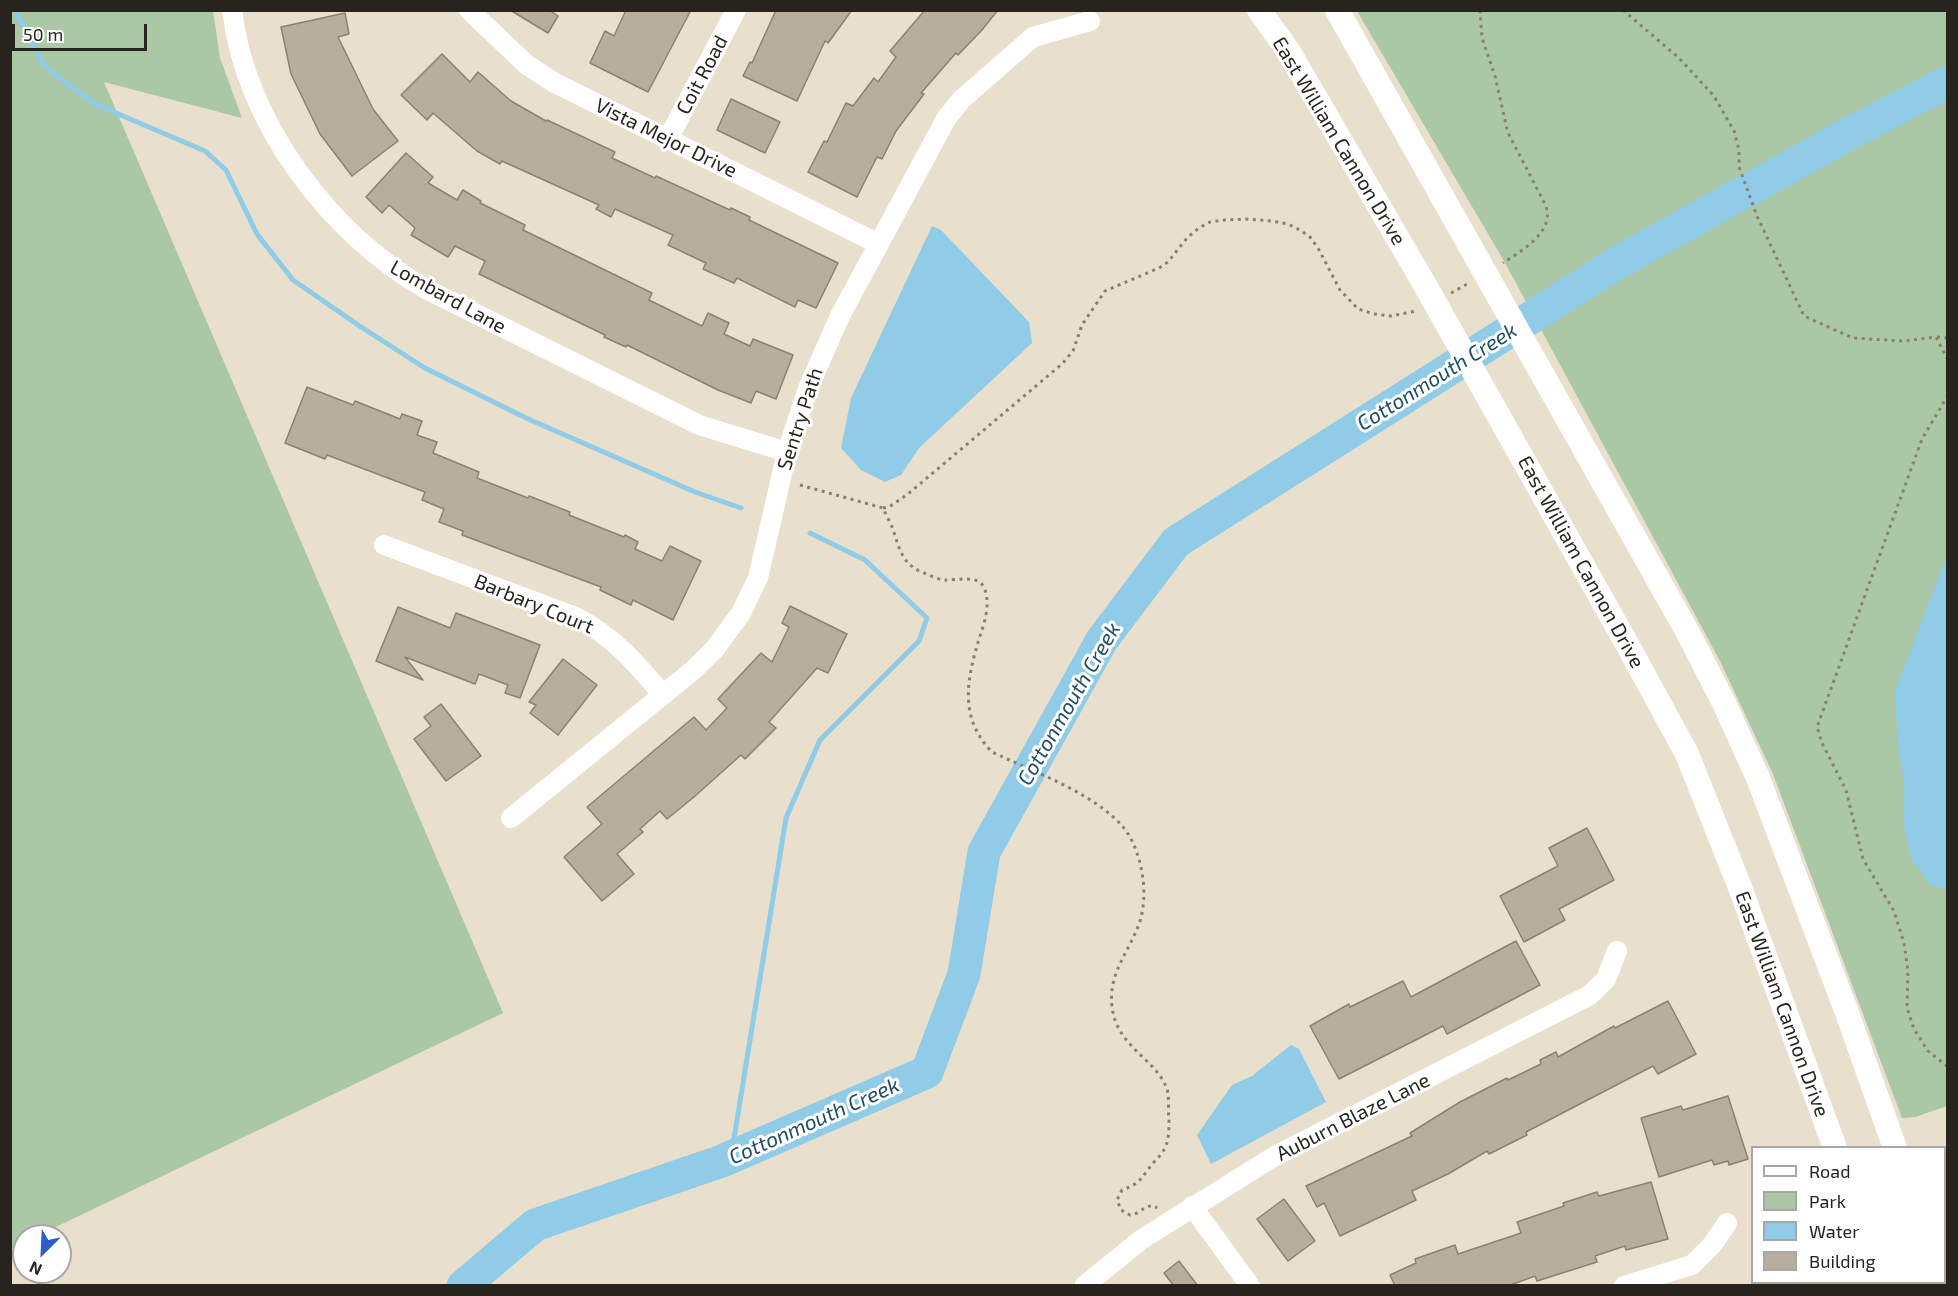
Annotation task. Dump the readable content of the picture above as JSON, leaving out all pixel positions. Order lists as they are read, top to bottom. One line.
{"streets":{"street":["Coit Road","Vista Mejor Drive","East William Cannon Drive","Lombard Lane","Sentry Path","Barbary Court","Auburn Blaze Lane"]},"crossings":[["Coit Road","Vista Mejor Drive"],["Vista Mejor Drive","Sentry Path"],["Lombard Lane","Sentry Path"],["Sentry Path","Barbary Court"]],"water":["Cottonmouth Creek"],"legend":["Road","Park","Water","Building"],"scale_bar":"50 m","north":"bottom left"}
